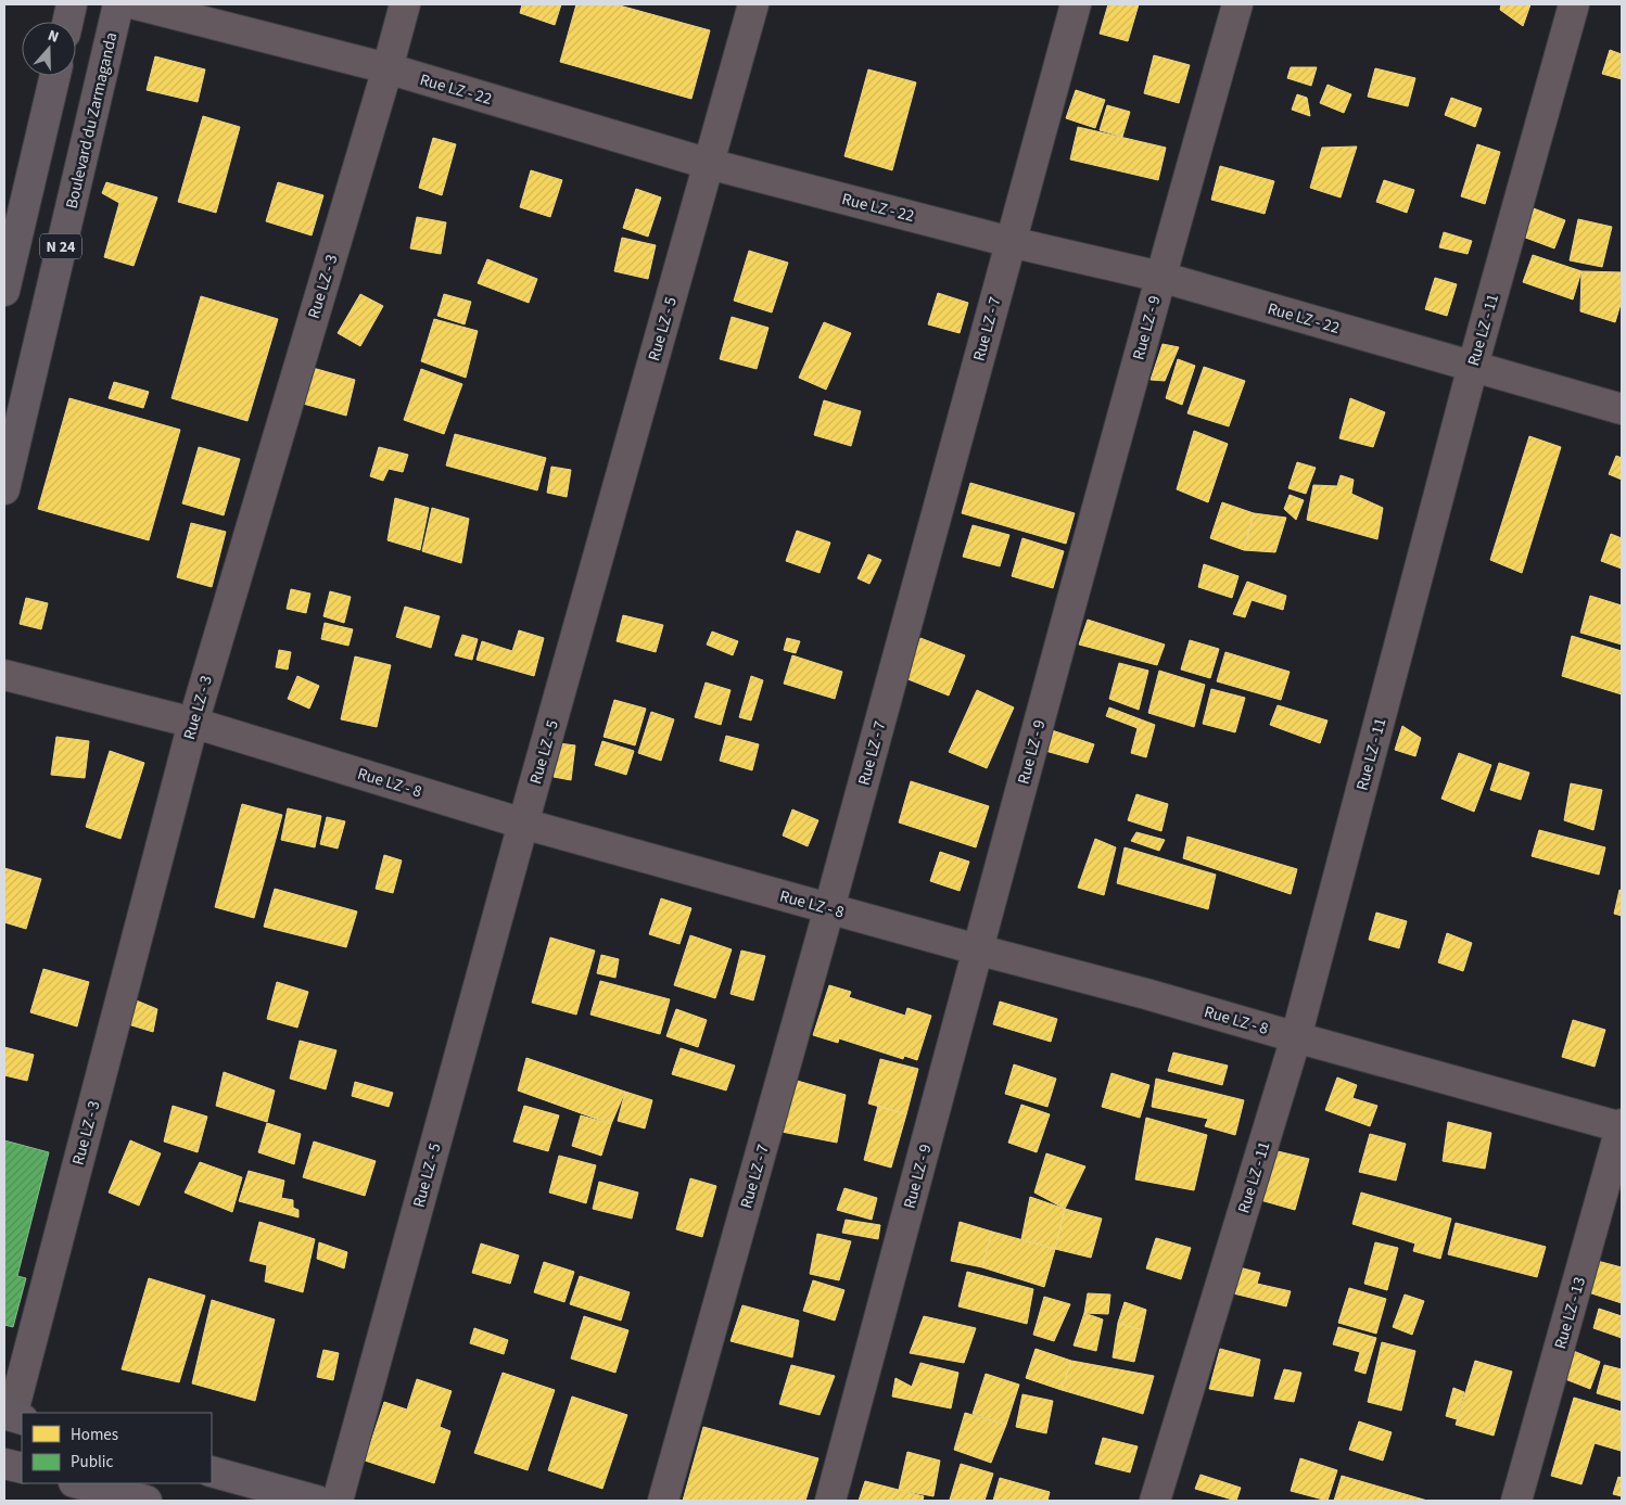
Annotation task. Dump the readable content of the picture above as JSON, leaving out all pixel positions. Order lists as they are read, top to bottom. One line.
{"streets":{"main road":["Boulevard du Zarmaganda","N 24"],"street":["Rue LZ - 22","Rue LZ - 3","Rue LZ - 9","Rue LZ - 5","Rue LZ - 7","Rue LZ - 11","Rue LZ - 8","Rue LZ - 13"]},"crossings":[["Rue LZ - 22","Rue LZ - 3"],["Rue LZ - 22","Rue LZ - 9"],["Rue LZ - 22","Rue LZ - 5"],["Rue LZ - 22","Rue LZ - 7"],["Rue LZ - 22","Rue LZ - 11"],["Rue LZ - 3","Rue LZ - 8"],["Rue LZ - 9","Rue LZ - 8"],["Rue LZ - 5","Rue LZ - 8"],["Rue LZ - 7","Rue LZ - 8"],["Rue LZ - 11","Rue LZ - 8"],["Rue LZ - 8","Rue LZ - 13"]],"legend":["Homes","Public"],"north":"top"}
